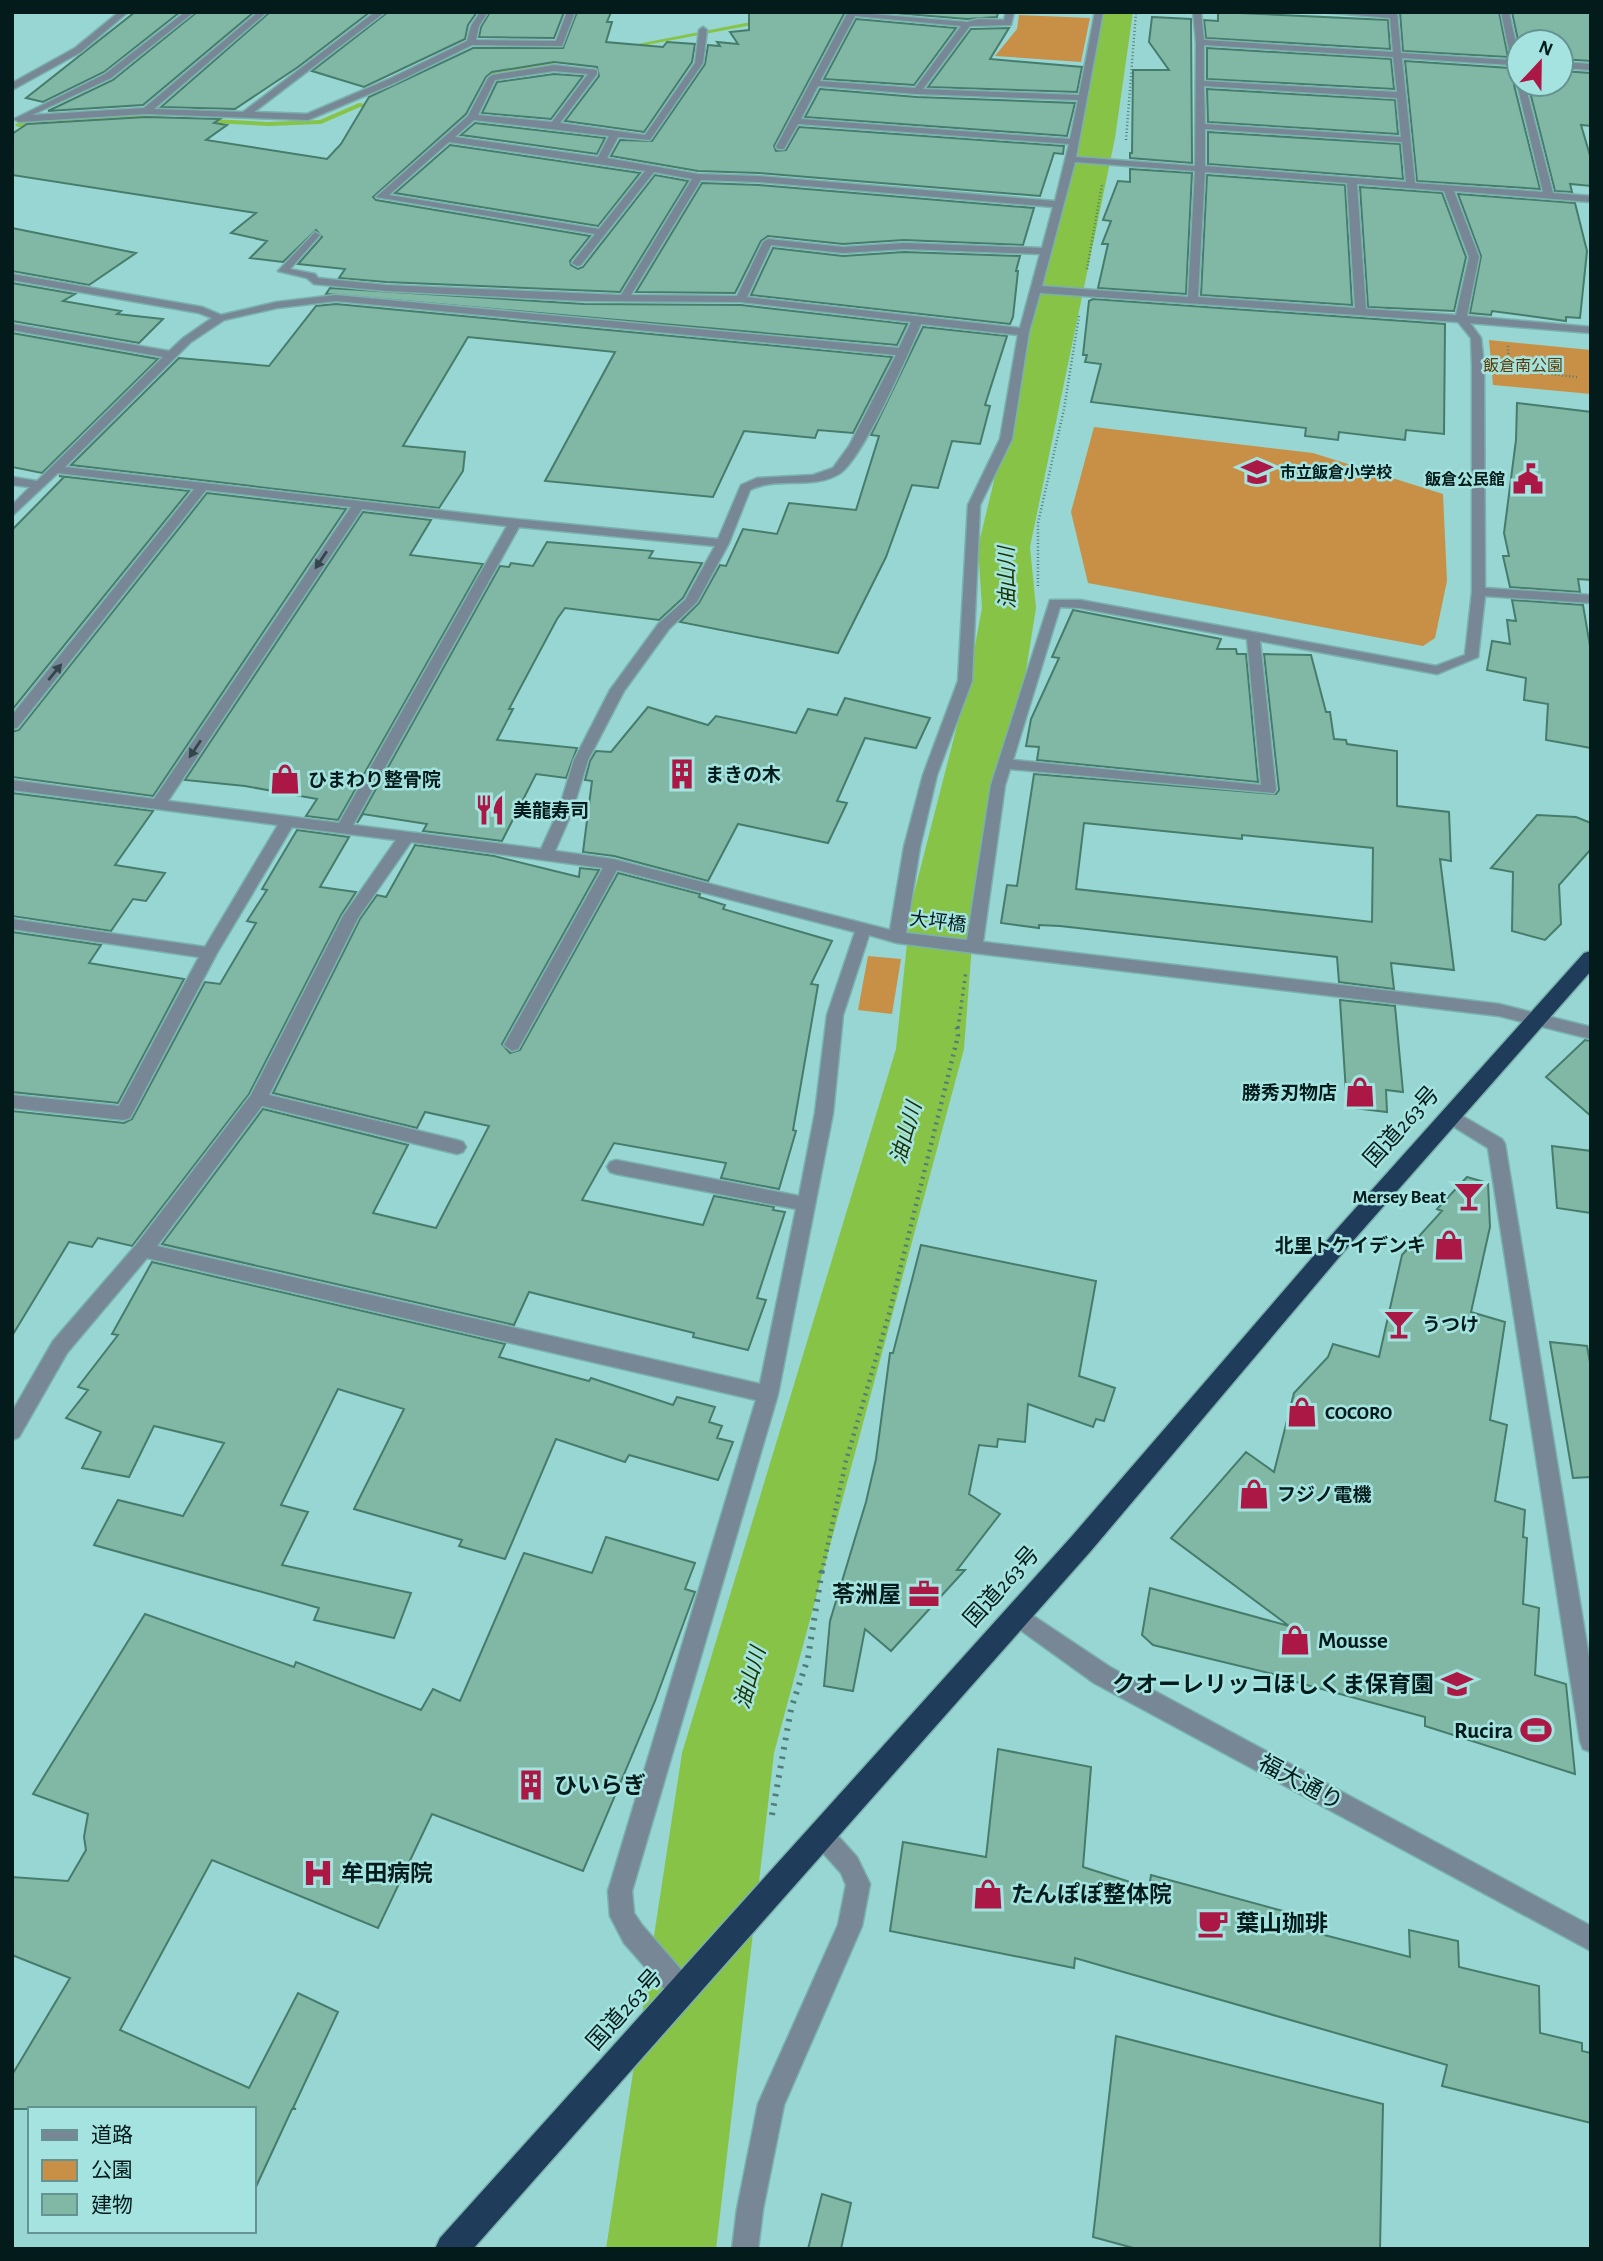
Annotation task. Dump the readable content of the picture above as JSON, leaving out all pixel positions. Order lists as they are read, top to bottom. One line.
{"streets":{"highway":["国道263号"],"street":["大坪橋","福大通り"]},"crossings":[["大坪橋","国道263号"],["国道263号","福大通り"]],"water":["油山川"],"parks":["飯倉南公園"],"places":{"school or university":["市立飯倉小学校","クオーレリッコほしくま保育園"],"public building":["飯倉公民館"],"building":["まきの木","ひいらぎ"],"shop":["ひまわり整骨院","勝秀刃物店","北里トケイデンキ","COCORO","フジノ電機","Mousse","たんぽぽ整体院"],"restaurant":["美龍寿司"],"bar":["Mersey Beat","うつけ"],"office":["苓洲屋"],"sports":["Rucira"],"hospital":["牟田病院"],"cafe":["葉山珈琲"]},"legend":["道路","公園","建物"],"north":"top"}
